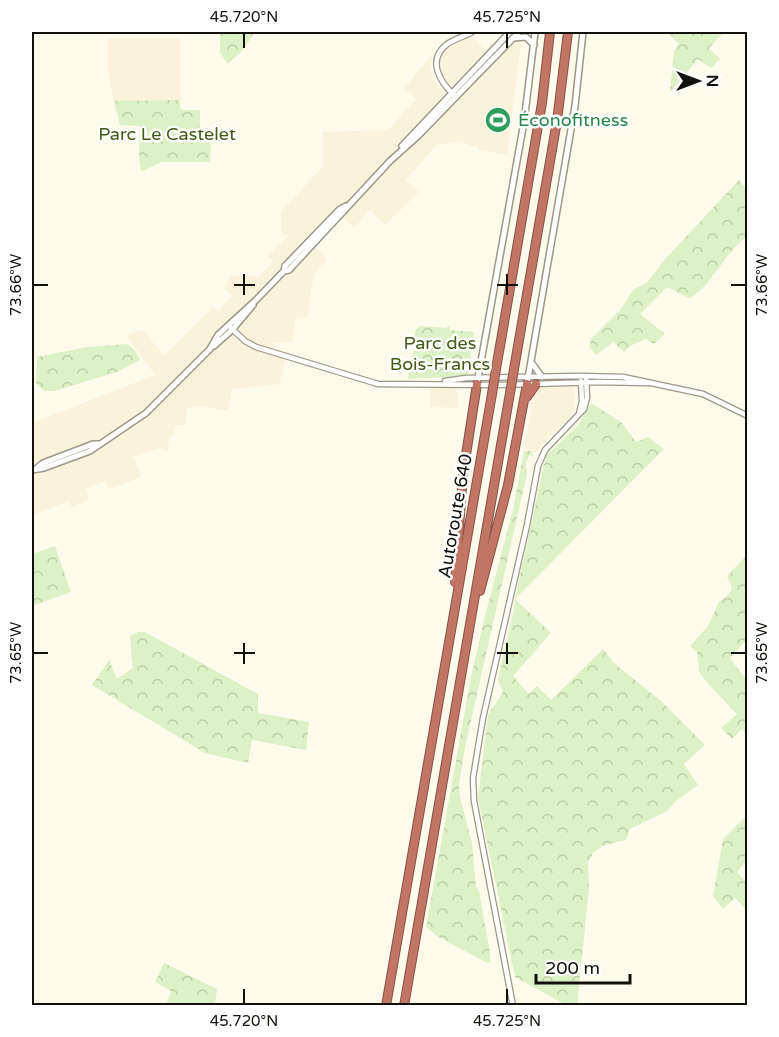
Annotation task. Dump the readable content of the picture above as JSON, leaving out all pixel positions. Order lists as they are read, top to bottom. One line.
{"streets":{"highway":["Autoroute 640"]},"parks":["Parc Le Castelet","Parc des Bois-Francs"],"places":{"sports":["Éconofitness"]},"scale_bar":"200 m","north":"right","coordinates":["45.720°N","45.725°N","73.66°W","73.65°W"]}
